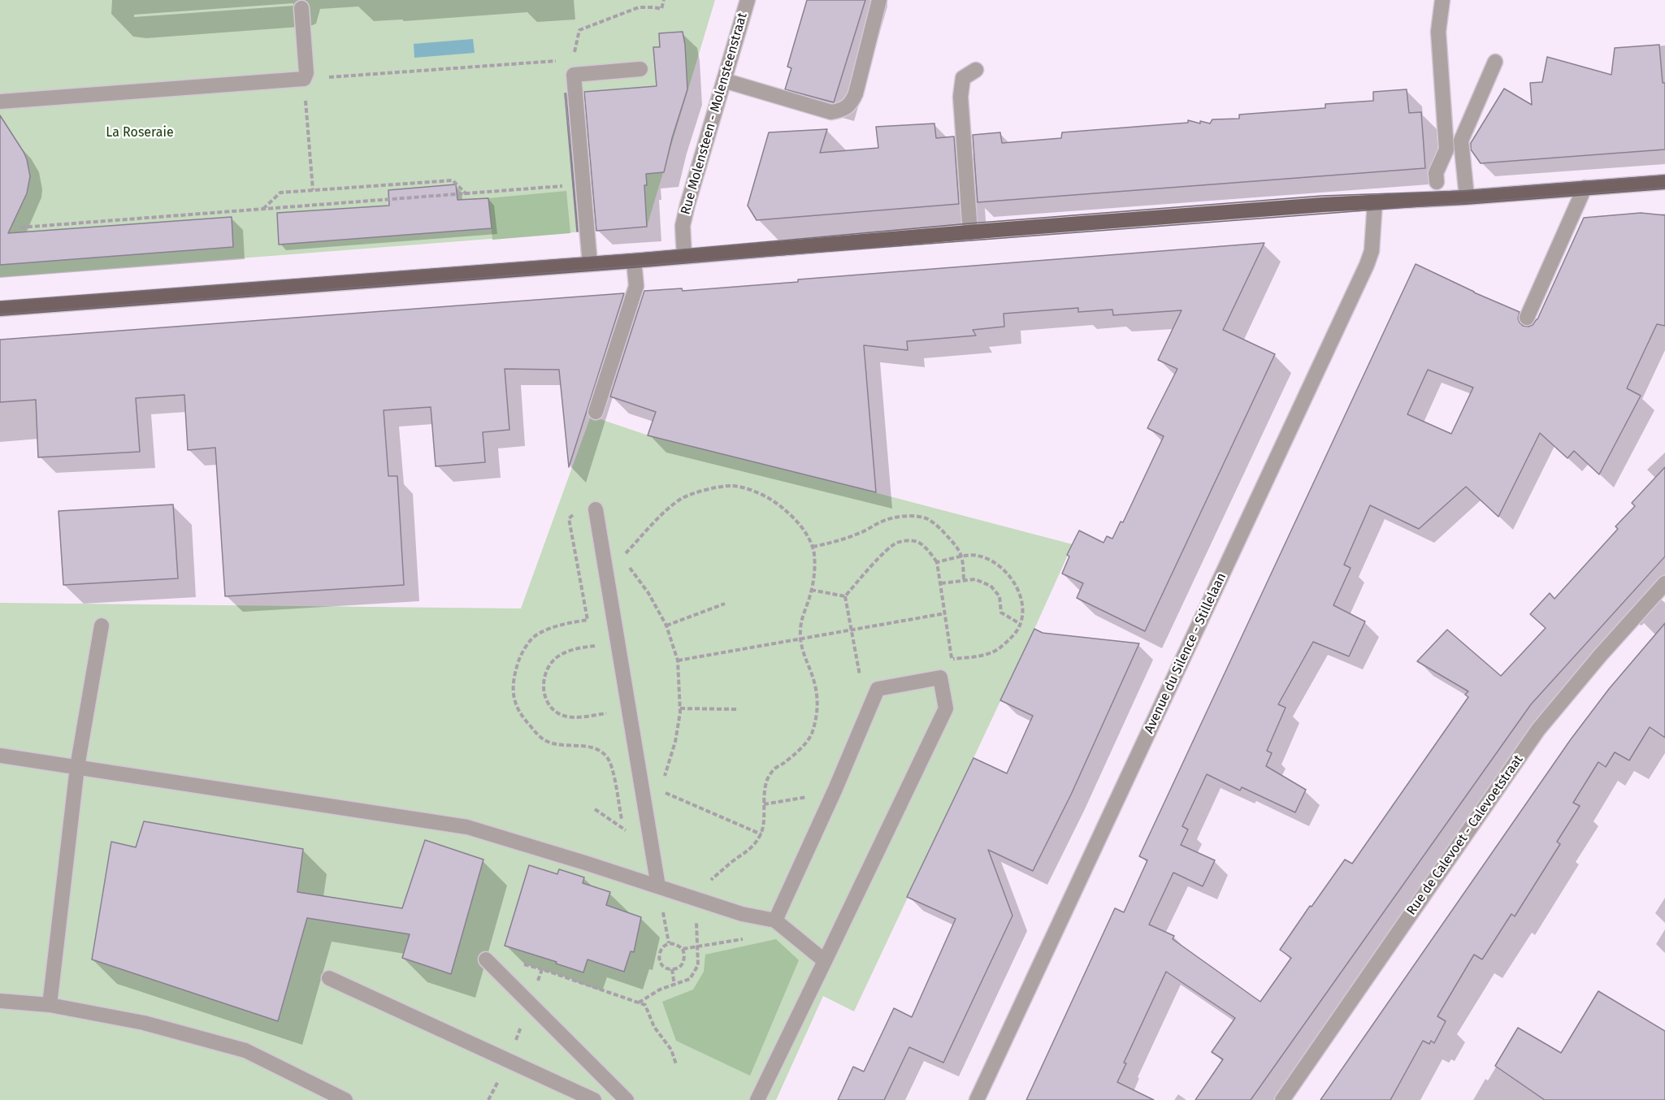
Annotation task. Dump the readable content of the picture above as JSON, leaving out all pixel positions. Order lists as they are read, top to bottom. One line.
{"streets":{"street":["Rue Molensteen - Molensteenstraat","Avenue du Silence - Stillelaan","Rue de Calevoet - Calevoetstraat"]},"parks":["La Roseraie"]}
